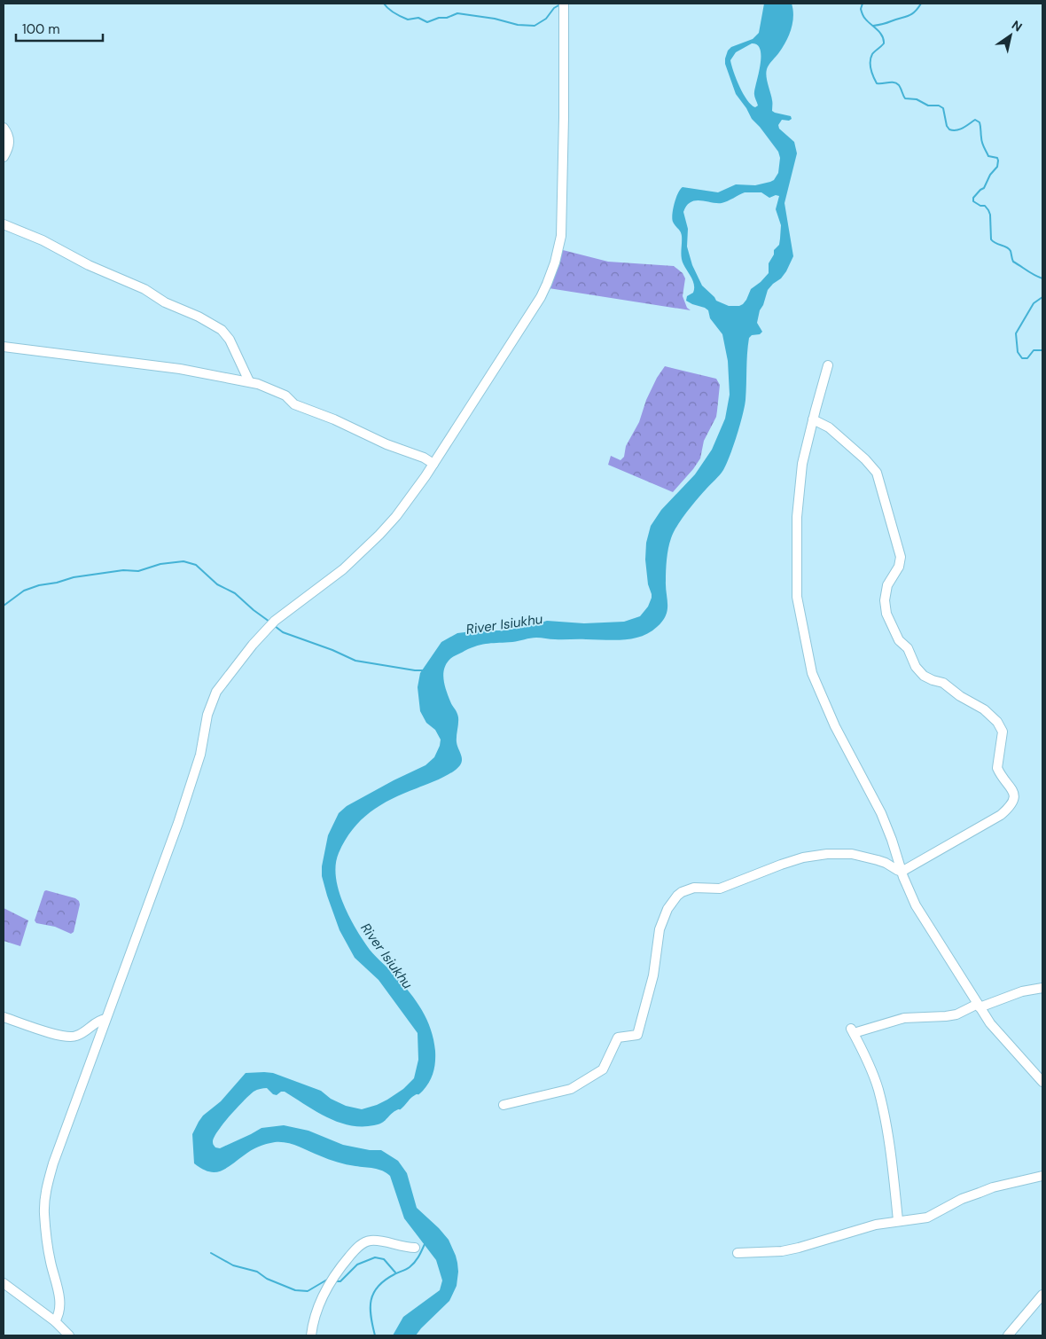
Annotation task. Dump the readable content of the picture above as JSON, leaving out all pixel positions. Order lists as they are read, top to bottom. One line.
{"water":["River Isiukhu"],"scale_bar":"100 m","north":"top right"}
